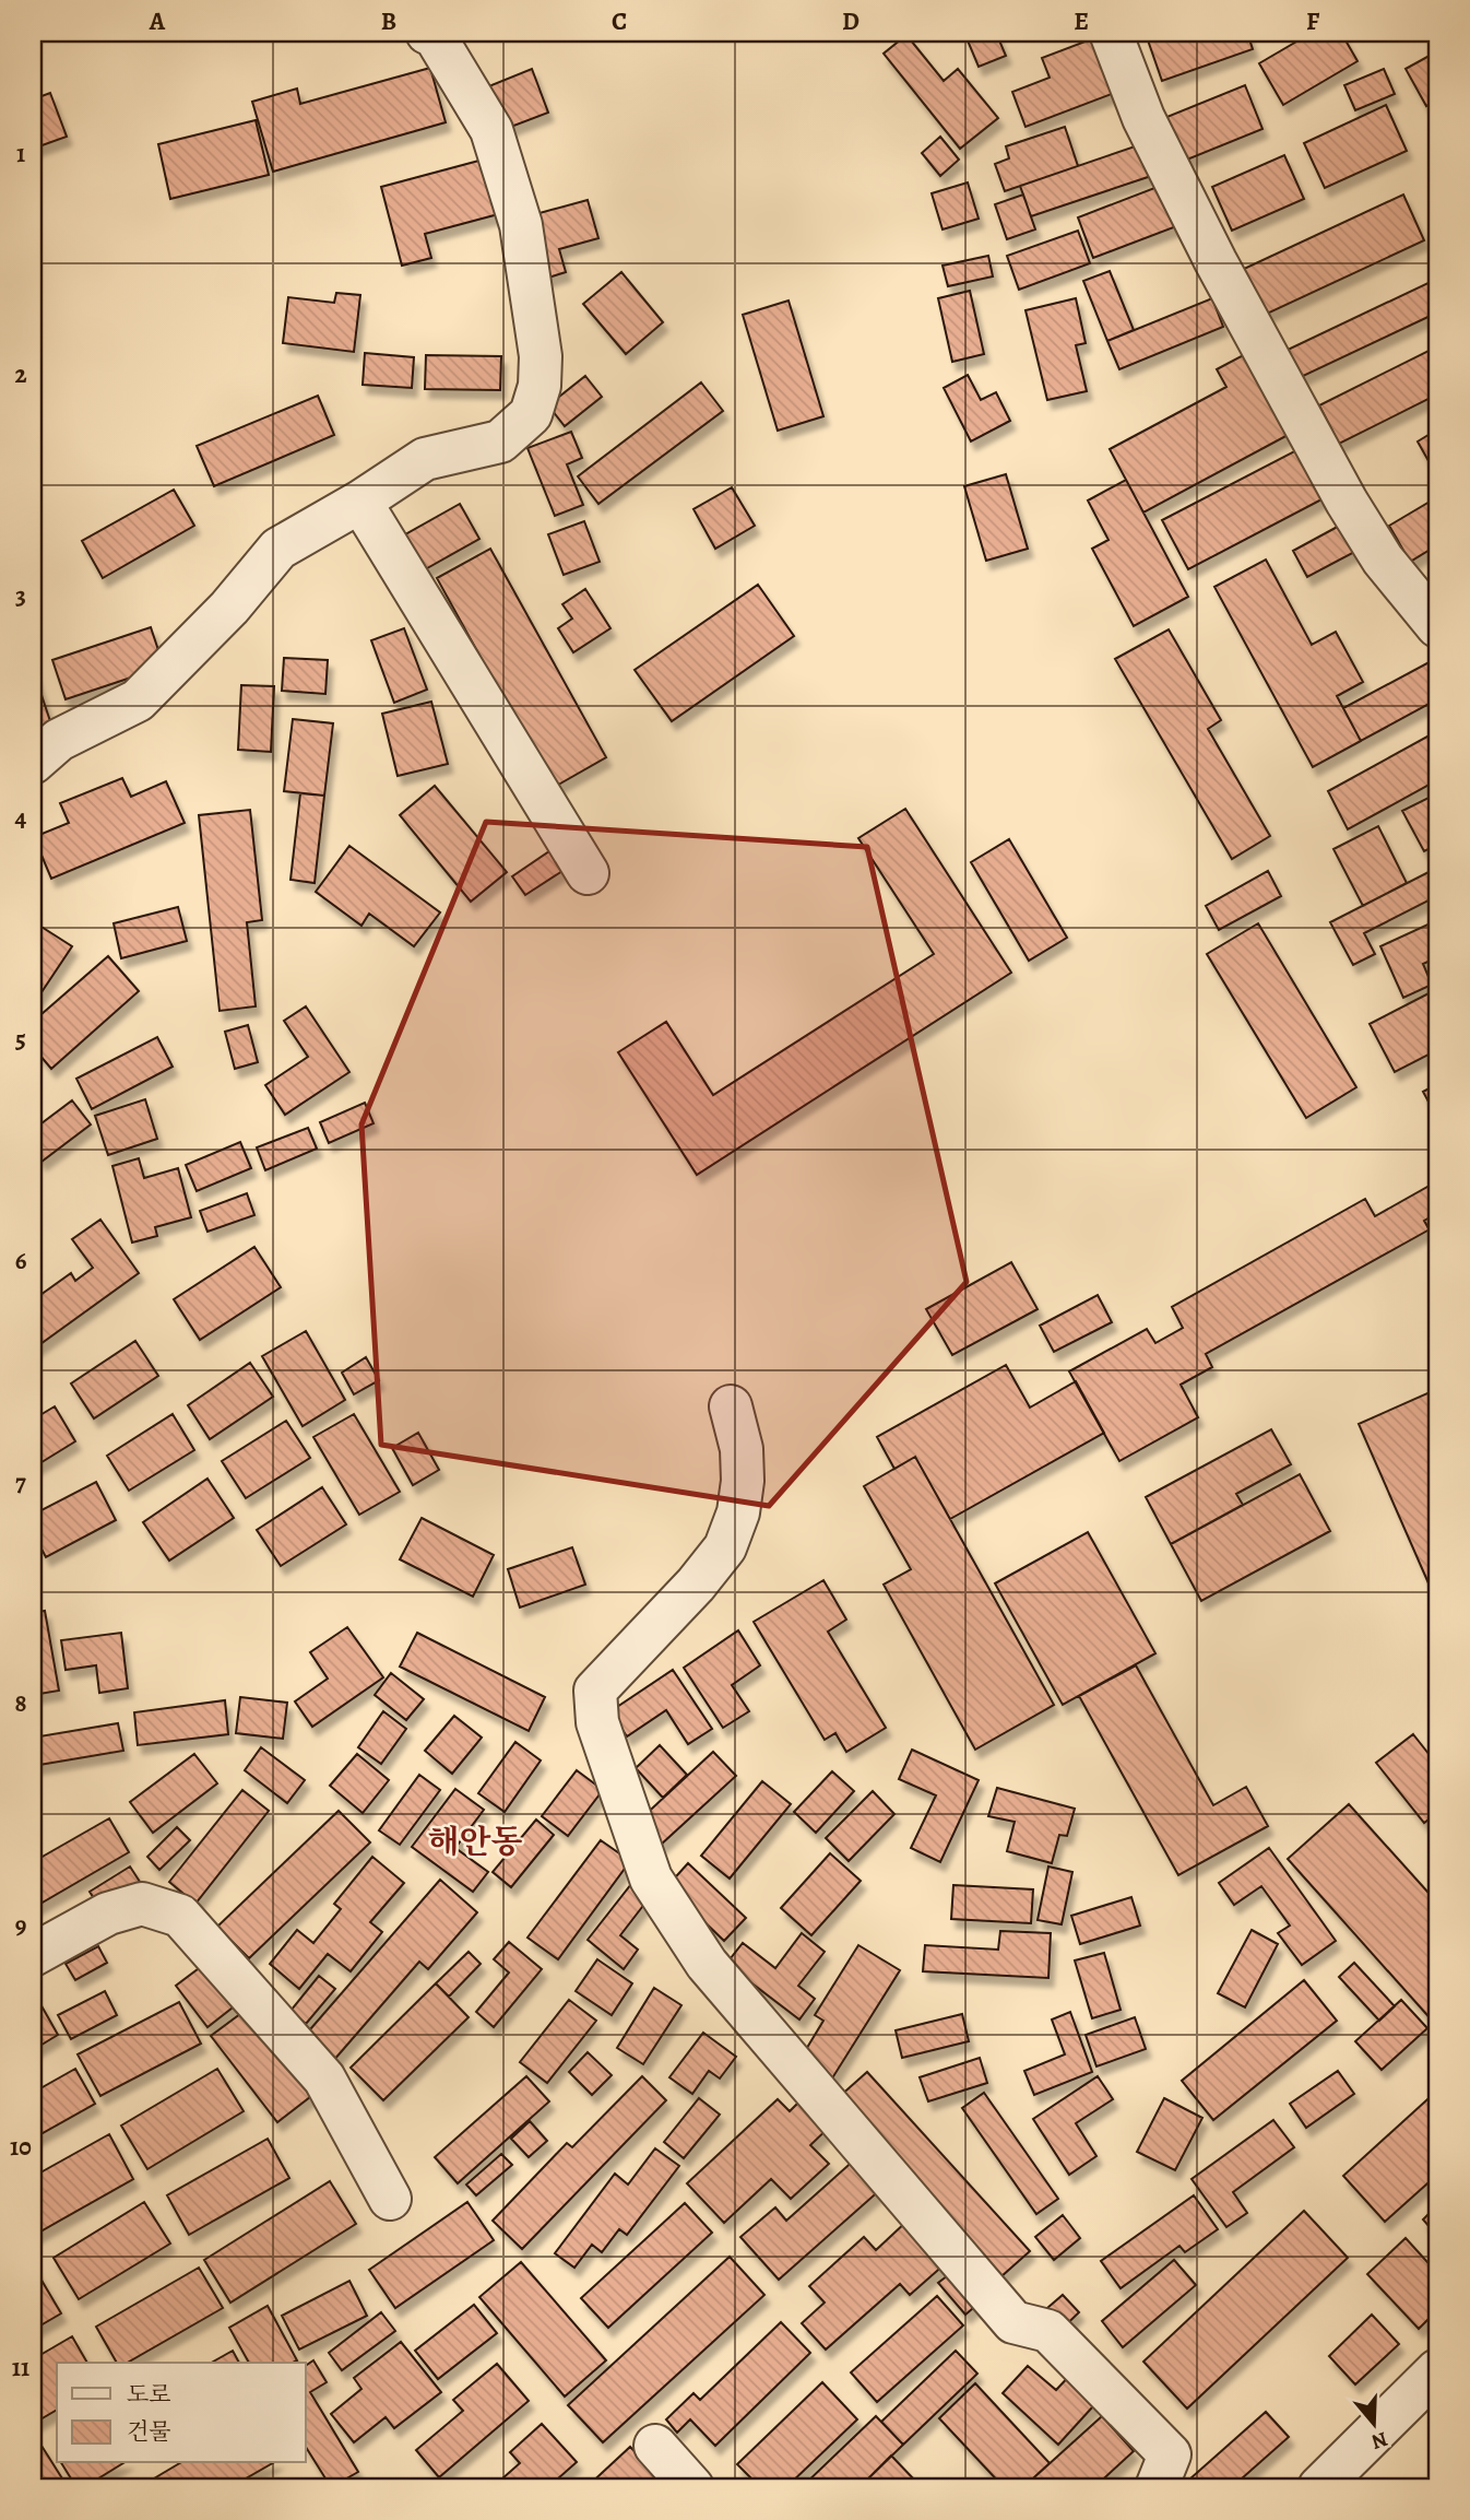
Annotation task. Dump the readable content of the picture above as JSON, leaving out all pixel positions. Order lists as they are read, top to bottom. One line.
{"districts":["해안동"],"legend":["도로","건물"],"north":"bottom","grid":{"columns":["A","B","C","D","E","F"],"rows":["1","2","3","4","5","6","7","8","9","10","11"]}}
